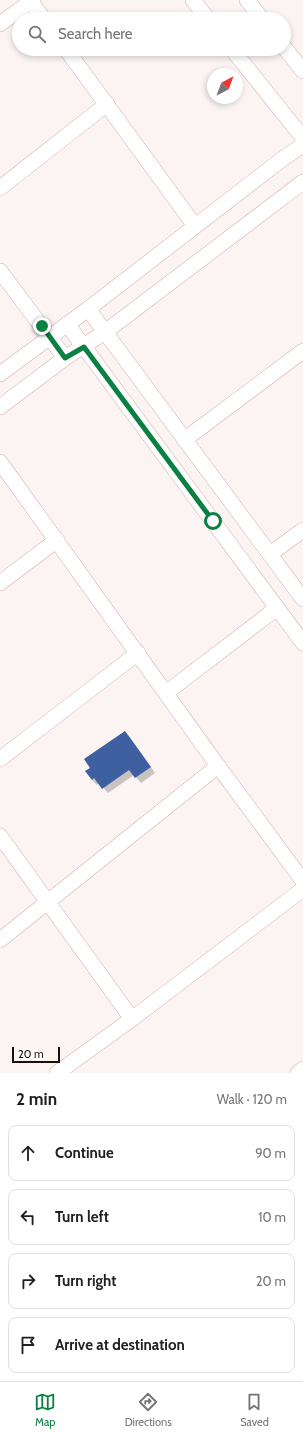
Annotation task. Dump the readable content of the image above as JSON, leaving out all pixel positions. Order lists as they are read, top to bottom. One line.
{"scale_bar":"20 m","north":"top right","page":{"search":"Search here","scale":"20 m","heading":["2 min","Walk · 120 m"],"list":[["Continue","90 m"],["Turn left","10 m"],["Turn right","20 m"],"Arrive at destination"],"nav":["Map","Directions","Saved"]}}
